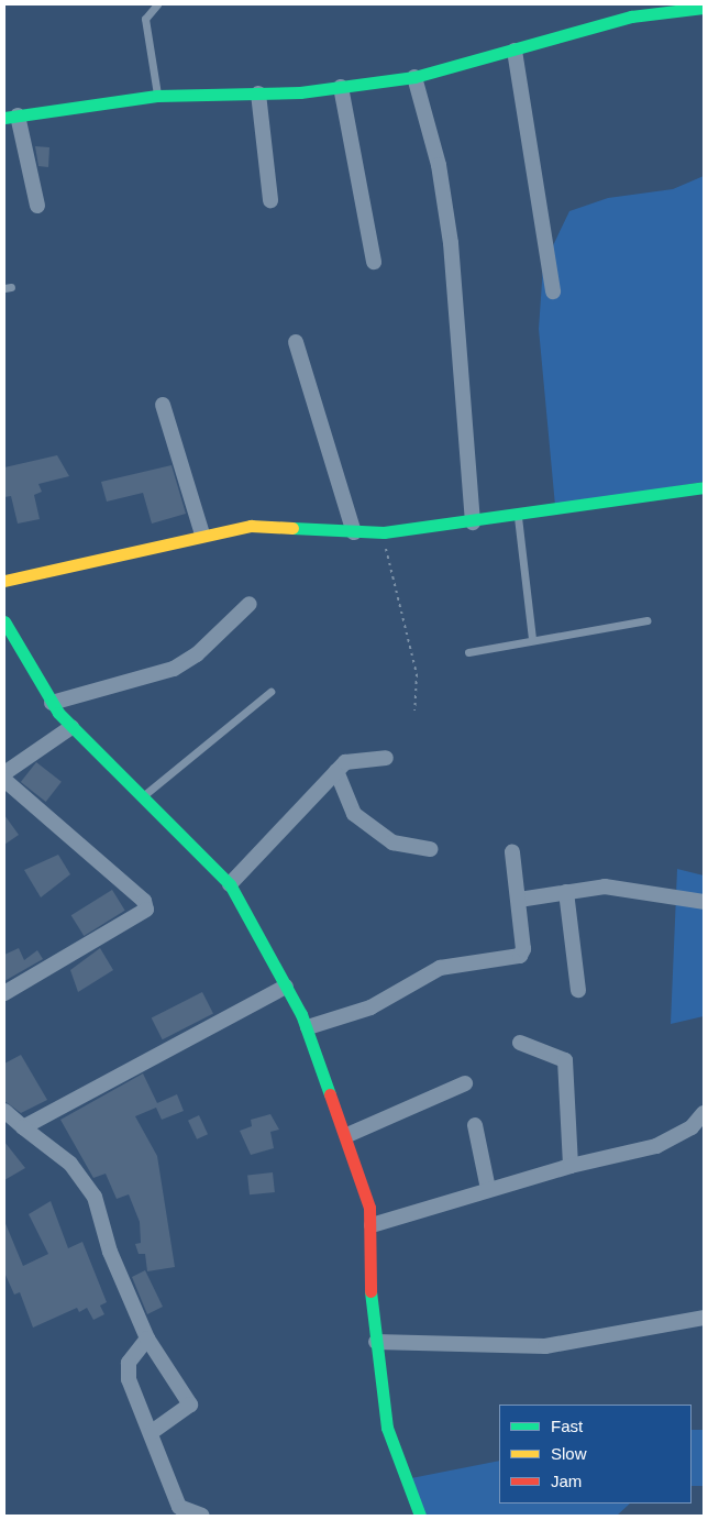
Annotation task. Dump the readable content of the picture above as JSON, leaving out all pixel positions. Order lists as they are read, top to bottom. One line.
{"legend":["Fast","Slow","Jam"]}
